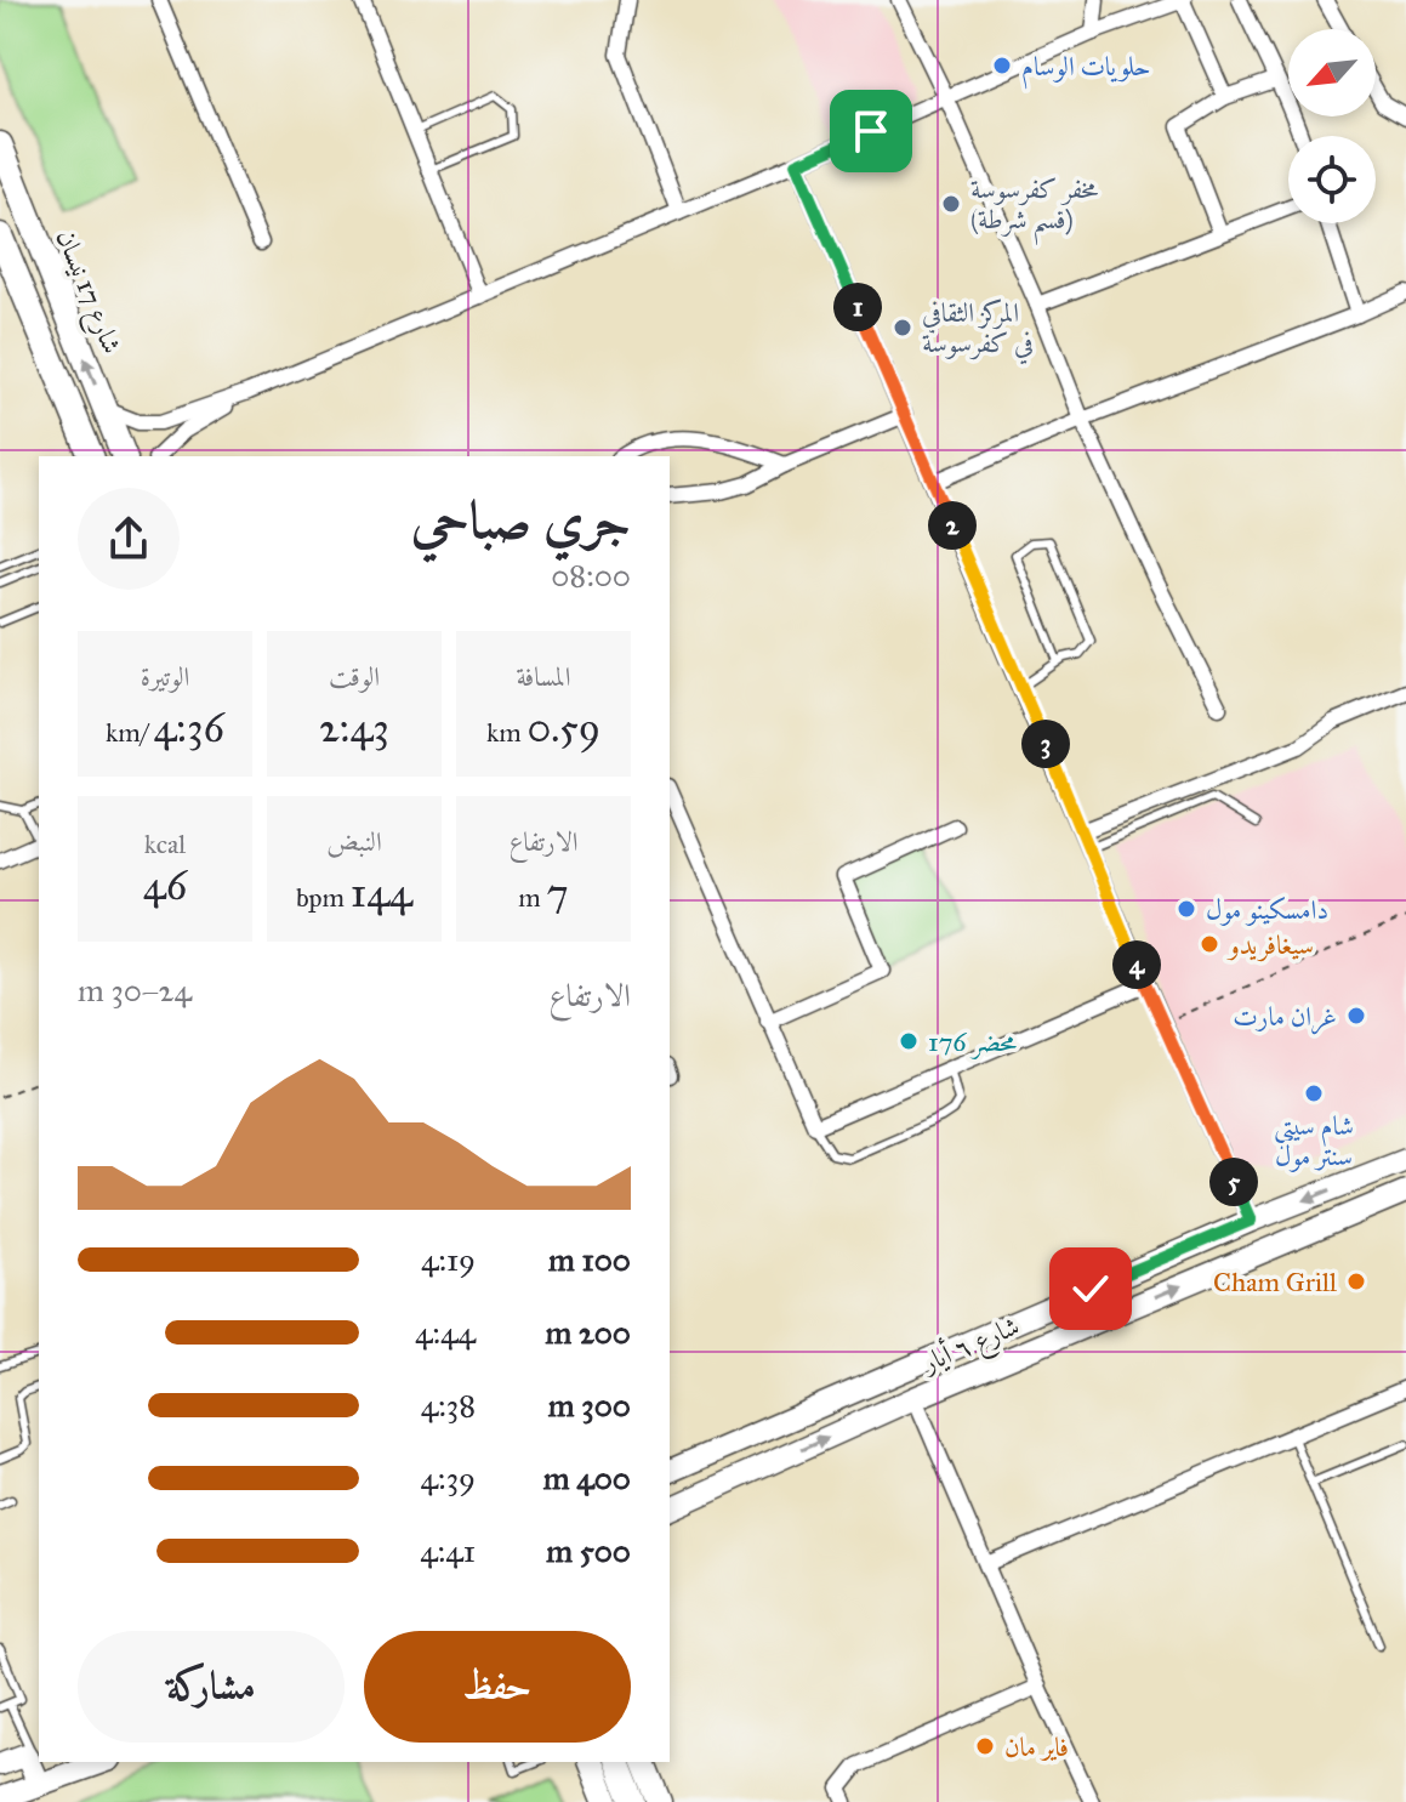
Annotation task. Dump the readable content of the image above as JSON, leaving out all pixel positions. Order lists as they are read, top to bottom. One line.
{"streets":{"main road":["شارع 17 نيسان","شارع ٦ أيار"]},"places":["حلويات الوسام","مخفر كفرسوسة (قسم شرطة)","المركز الثقافي في كفرسوسة","دامسكينو مول","سيغافريدو","غران مارت","محضر 176","شام سيتي سنتر مول","Cham Grill","فاير مان"],"north":"bottom left","page":{"pins":["1","2","3","4","5"],"heading":["جري صباحي","08:00"],"stats":[["المسافة","0.59 km"],["الوقت","2:43"],["الوتيرة","4:36 /km"],["الارتفاع","7 m"],["النبض","144 bpm"],["kcal","46"]],"chart":["الارتفاع","24–30 m"],"list":[{"name":"100 m","note":"4:19"},{"name":"200 m","note":"4:44"},{"name":"300 m","note":"4:38"},{"name":"400 m","note":"4:39"},{"name":"500 m","note":"4:41"}],"buttons":["حفظ","مشاركة"]}}
